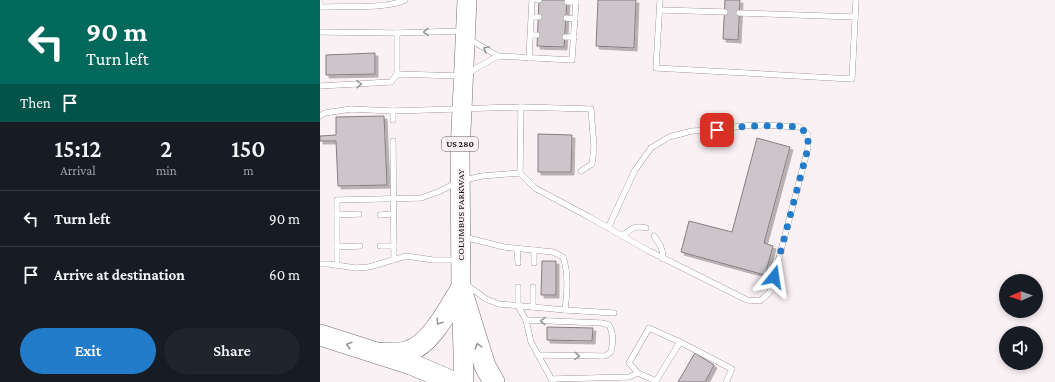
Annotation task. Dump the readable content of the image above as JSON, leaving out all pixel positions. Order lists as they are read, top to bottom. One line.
{"streets":{"highway":["US 280","COLUMBUS PARKWAY"]},"crossings":[["US 280","COLUMBUS PARKWAY"]],"north":"left","page":{"turn":["90 m","Turn left"],"then":"Then","eta":["15:12","Arrival","2","min","150","m"],"list":[{"name":"Turn left","value":"90 m"},{"name":"Arrive at destination","value":"60 m"}],"buttons":["Exit","Share"]}}
